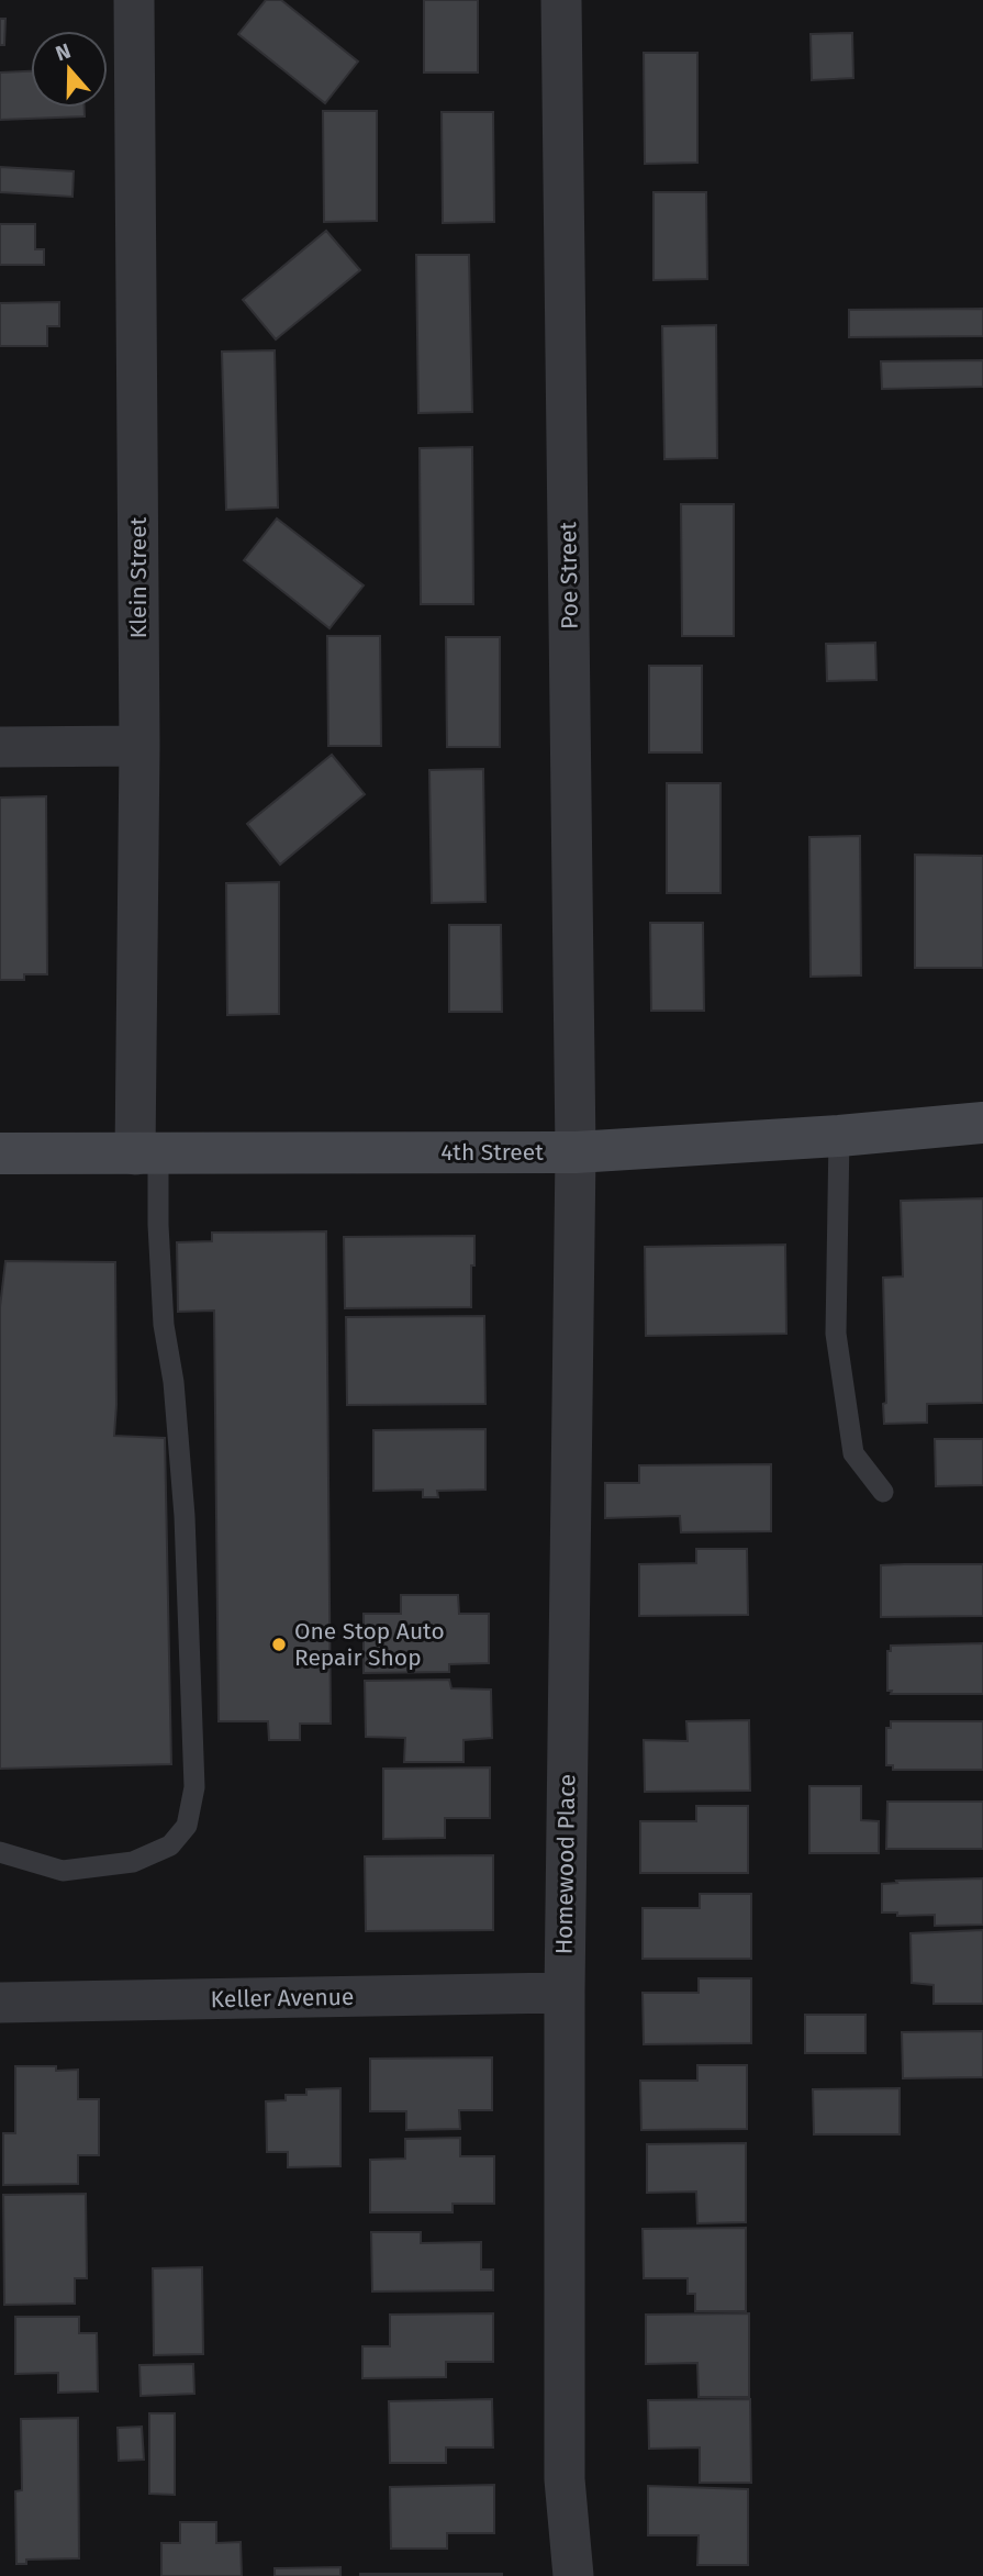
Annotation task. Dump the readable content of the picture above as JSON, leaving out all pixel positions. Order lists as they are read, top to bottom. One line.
{"streets":{"main road":["4th Street"],"street":["Poe Street","Klein Street","Homewood Place","Keller Avenue"]},"crossings":[["Poe Street","4th Street"],["Poe Street","Homewood Place"],["Klein Street","4th Street"],["4th Street","Homewood Place"],["Homewood Place","Keller Avenue"]],"places":["One Stop Auto Repair Shop"],"north":"top"}
